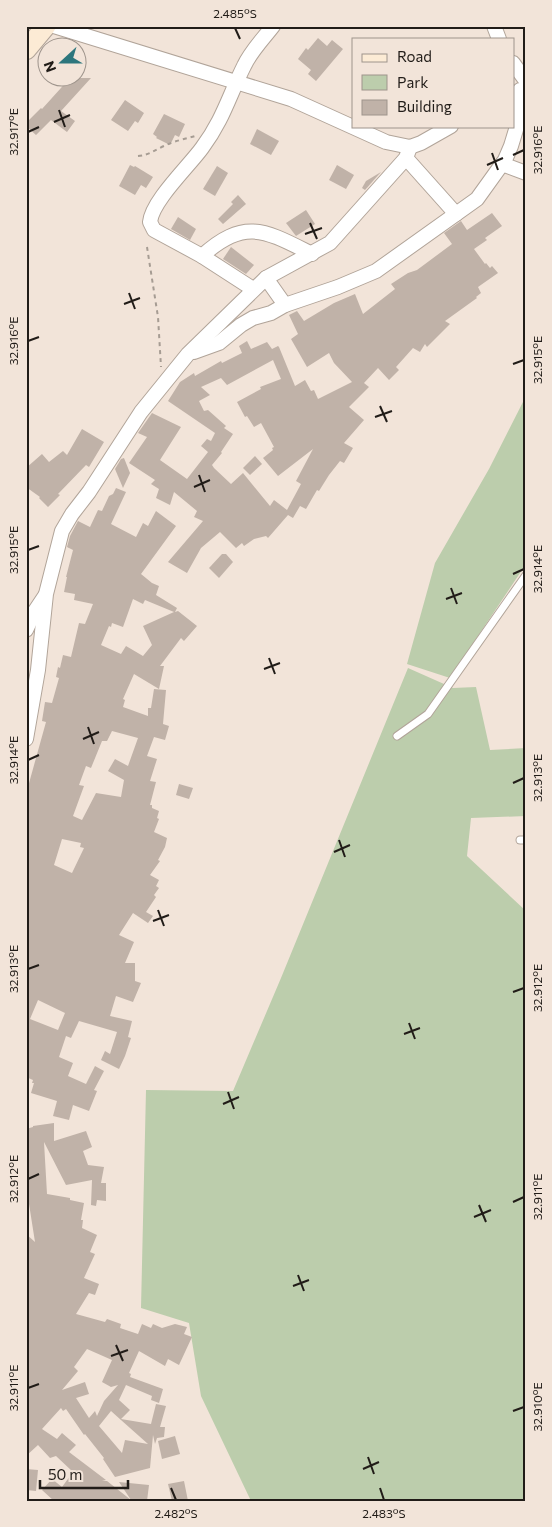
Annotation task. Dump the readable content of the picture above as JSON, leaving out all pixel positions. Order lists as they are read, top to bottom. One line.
{"legend":["Road","Park","Building"],"scale_bar":"50 m","north":"left","coordinates":["2.485°S","32.917°E","32.916°E","32.915°E","32.914°E","32.913°E","32.912°E","32.911°E","32.910°E","2.482°S","2.483°S"]}
